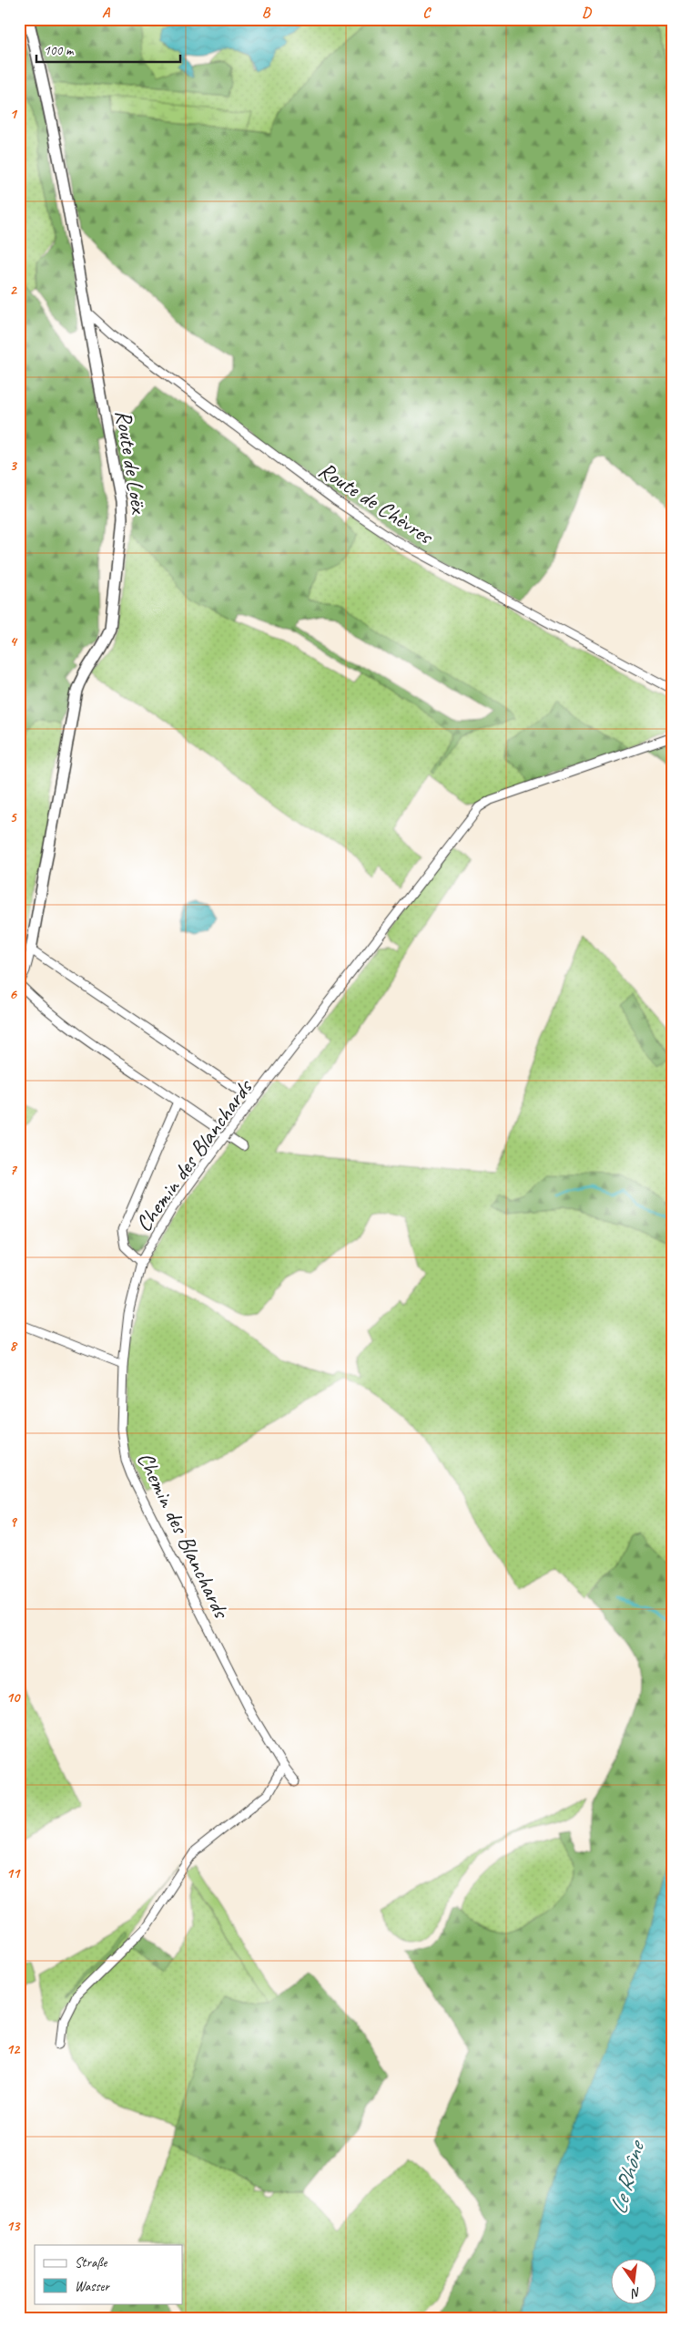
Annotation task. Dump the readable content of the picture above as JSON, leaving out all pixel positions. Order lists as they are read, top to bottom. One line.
{"streets":{"street":["Route de Loëx","Route de Chèvres","Chemin des Blanchards"]},"crossings":[["Route de Loëx","Route de Chèvres"]],"water":["Le Rhône"],"legend":["Straße","Wasser"],"scale_bar":"100 m","north":"bottom","grid":{"columns":["A","B","C","D"],"rows":["1","2","3","4","5","6","7","8","9","10","11","12","13"]}}
